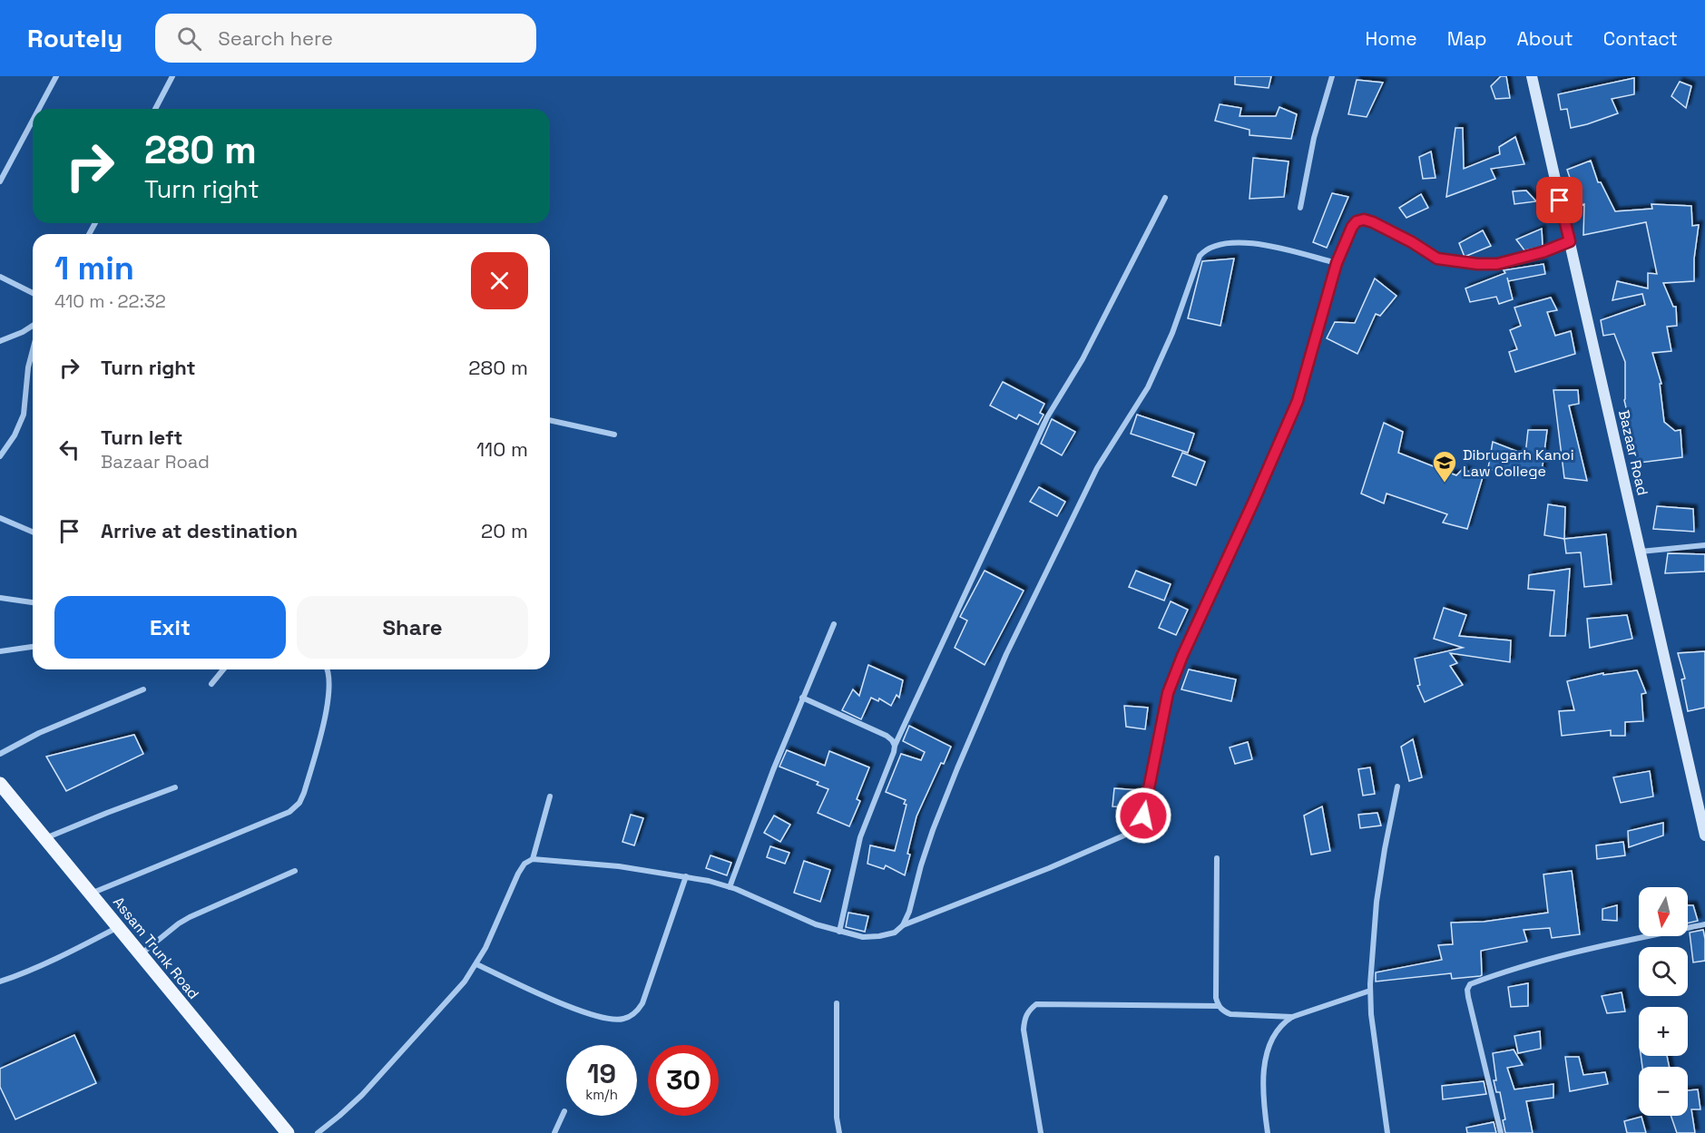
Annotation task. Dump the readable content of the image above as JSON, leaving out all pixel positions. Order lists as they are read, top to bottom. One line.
{"streets":{"main road":["Assam Trunk Road"],"street":["Bazaar Road"]},"places":{"school or university":["Dibrugarh Kanoi Law College"]},"north":"bottom","page":{"header":"Routely","search":"Search here","nav":["Home","Map","About","Contact"],"turn":["280 m","Turn right"],"heading":["1 min","410 m · 22:32"],"list":[{"name":"Turn right","value":"280 m"},{"name":"Turn left","note":"Bazaar Road","value":"110 m"},{"name":"Arrive at destination","value":"20 m"}],"buttons":["Exit","Share"],"map_buttons":["+","−"],"speed":"19 km/h","limit":"30"}}
